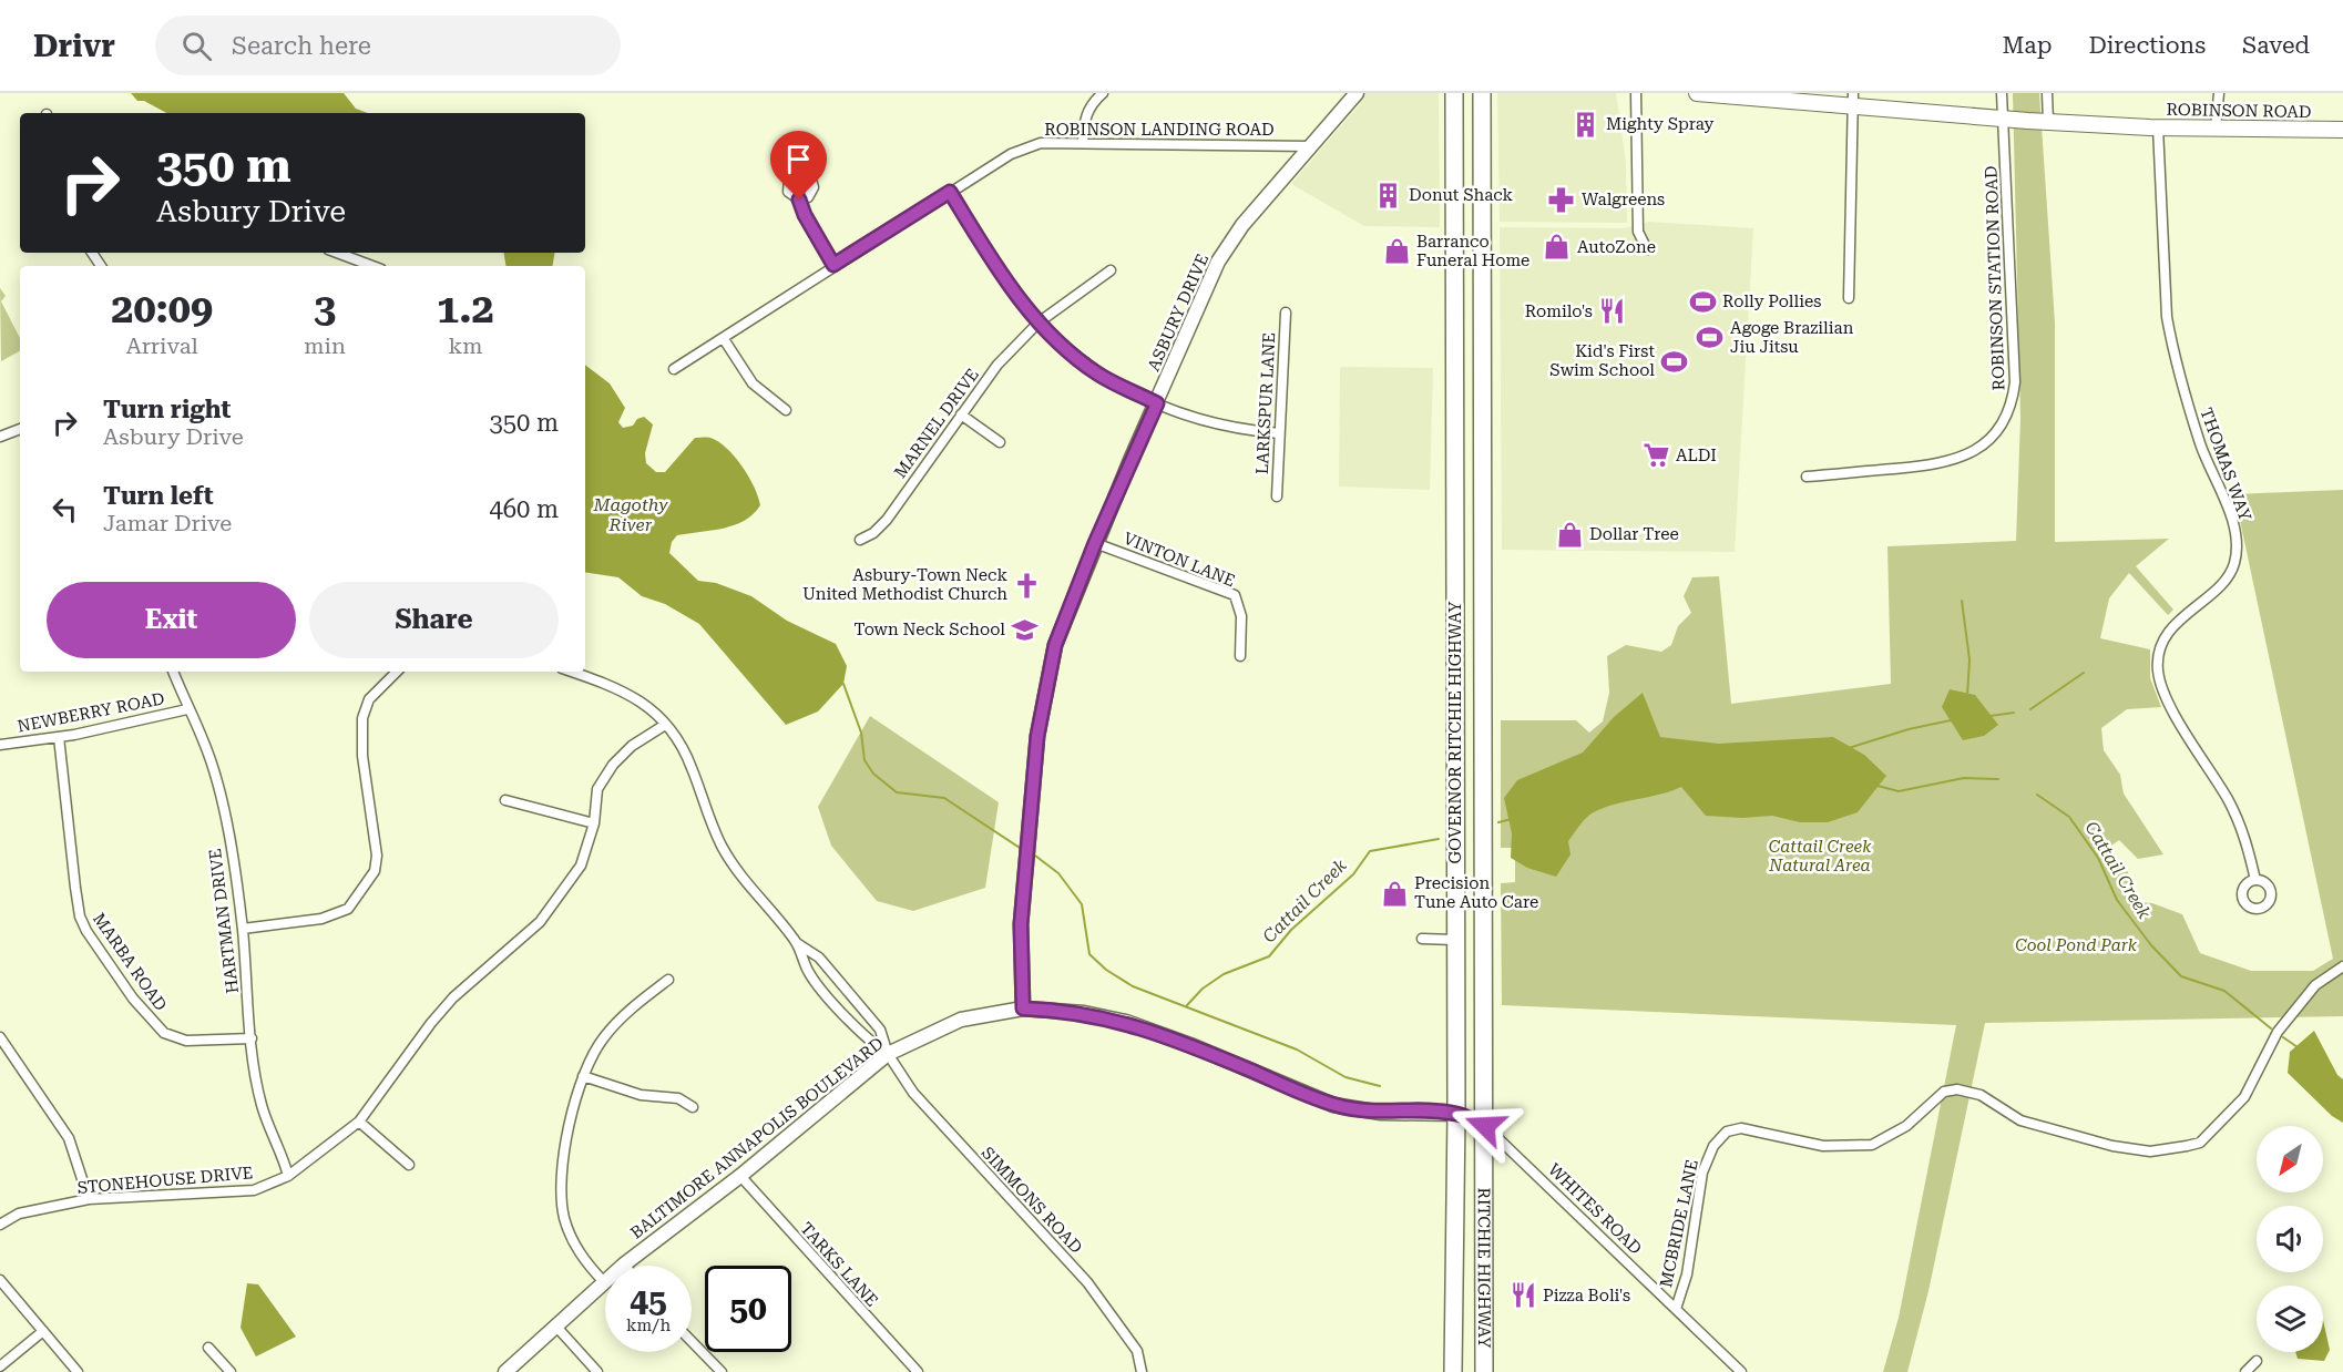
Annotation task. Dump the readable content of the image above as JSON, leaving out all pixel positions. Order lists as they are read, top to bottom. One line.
{"streets":{"highway":["GOVERNOR RITCHIE HIGHWAY","RITCHIE HIGHWAY"],"main road":["ROBINSON ROAD","ASBURY DRIVE","BALTIMORE ANNAPOLIS BOULEVARD"],"street":["ROBINSON LANDING ROAD","ROBINSON STATION ROAD","LARKSPUR LANE","MARNEL DRIVE","THOMAS WAY","VINTON LANE","NEWBERRY ROAD","HARTMAN DRIVE","MARBA ROAD","STONEHOUSE DRIVE","SIMMONS ROAD","WHITES ROAD","MCBRIDE LANE","TARKS LANE"]},"crossings":[["ROBINSON ROAD","ROBINSON STATION ROAD"],["ROBINSON ROAD","THOMAS WAY"],["ROBINSON LANDING ROAD","ASBURY DRIVE"],["ASBURY DRIVE","VINTON LANE"],["ASBURY DRIVE","BALTIMORE ANNAPOLIS BOULEVARD"],["NEWBERRY ROAD","HARTMAN DRIVE"],["NEWBERRY ROAD","MARBA ROAD"],["GOVERNOR RITCHIE HIGHWAY","BALTIMORE ANNAPOLIS BOULEVARD"],["GOVERNOR RITCHIE HIGHWAY","WHITES ROAD"],["GOVERNOR RITCHIE HIGHWAY","RITCHIE HIGHWAY"],["HARTMAN DRIVE","MARBA ROAD"],["HARTMAN DRIVE","STONEHOUSE DRIVE"],["BALTIMORE ANNAPOLIS BOULEVARD","SIMMONS ROAD"],["BALTIMORE ANNAPOLIS BOULEVARD","WHITES ROAD"],["BALTIMORE ANNAPOLIS BOULEVARD","TARKS LANE"],["BALTIMORE ANNAPOLIS BOULEVARD","RITCHIE HIGHWAY"],["WHITES ROAD","MCBRIDE LANE"],["WHITES ROAD","RITCHIE HIGHWAY"]],"water":["Magothy River","Cattail Creek"],"parks":["Cattail Creek Natural Area","Cool Pond Park"],"places":{"building":["Mighty Spray","Donut Shack"],"pharmacy":["Walgreens"],"shop":["AutoZone","Barranco Funeral Home","Dollar Tree","Precision Tune Auto Care"],"sports":["Rolly Pollies","Agoge Brazilian Jiu Jitsu","Kid's First Swim School"],"restaurant":["Romilo's","Pizza Boli's"],"supermarket":["ALDI"],"church":["Asbury-Town Neck United Methodist Church"],"school or university":["Town Neck School"]},"north":"bottom left","page":{"header":"Drivr","search":"Search here","nav":["Map","Directions","Saved"],"turn":["350 m","Asbury Drive"],"eta":["20:09","Arrival","3","min","1.2","km"],"list":[{"name":"Turn right","note":"Asbury Drive","value":"350 m"},{"name":"Turn left","note":"Jamar Drive","value":"460 m"}],"buttons":["Exit","Share"],"speed":"45 km/h","limit":"50"}}
